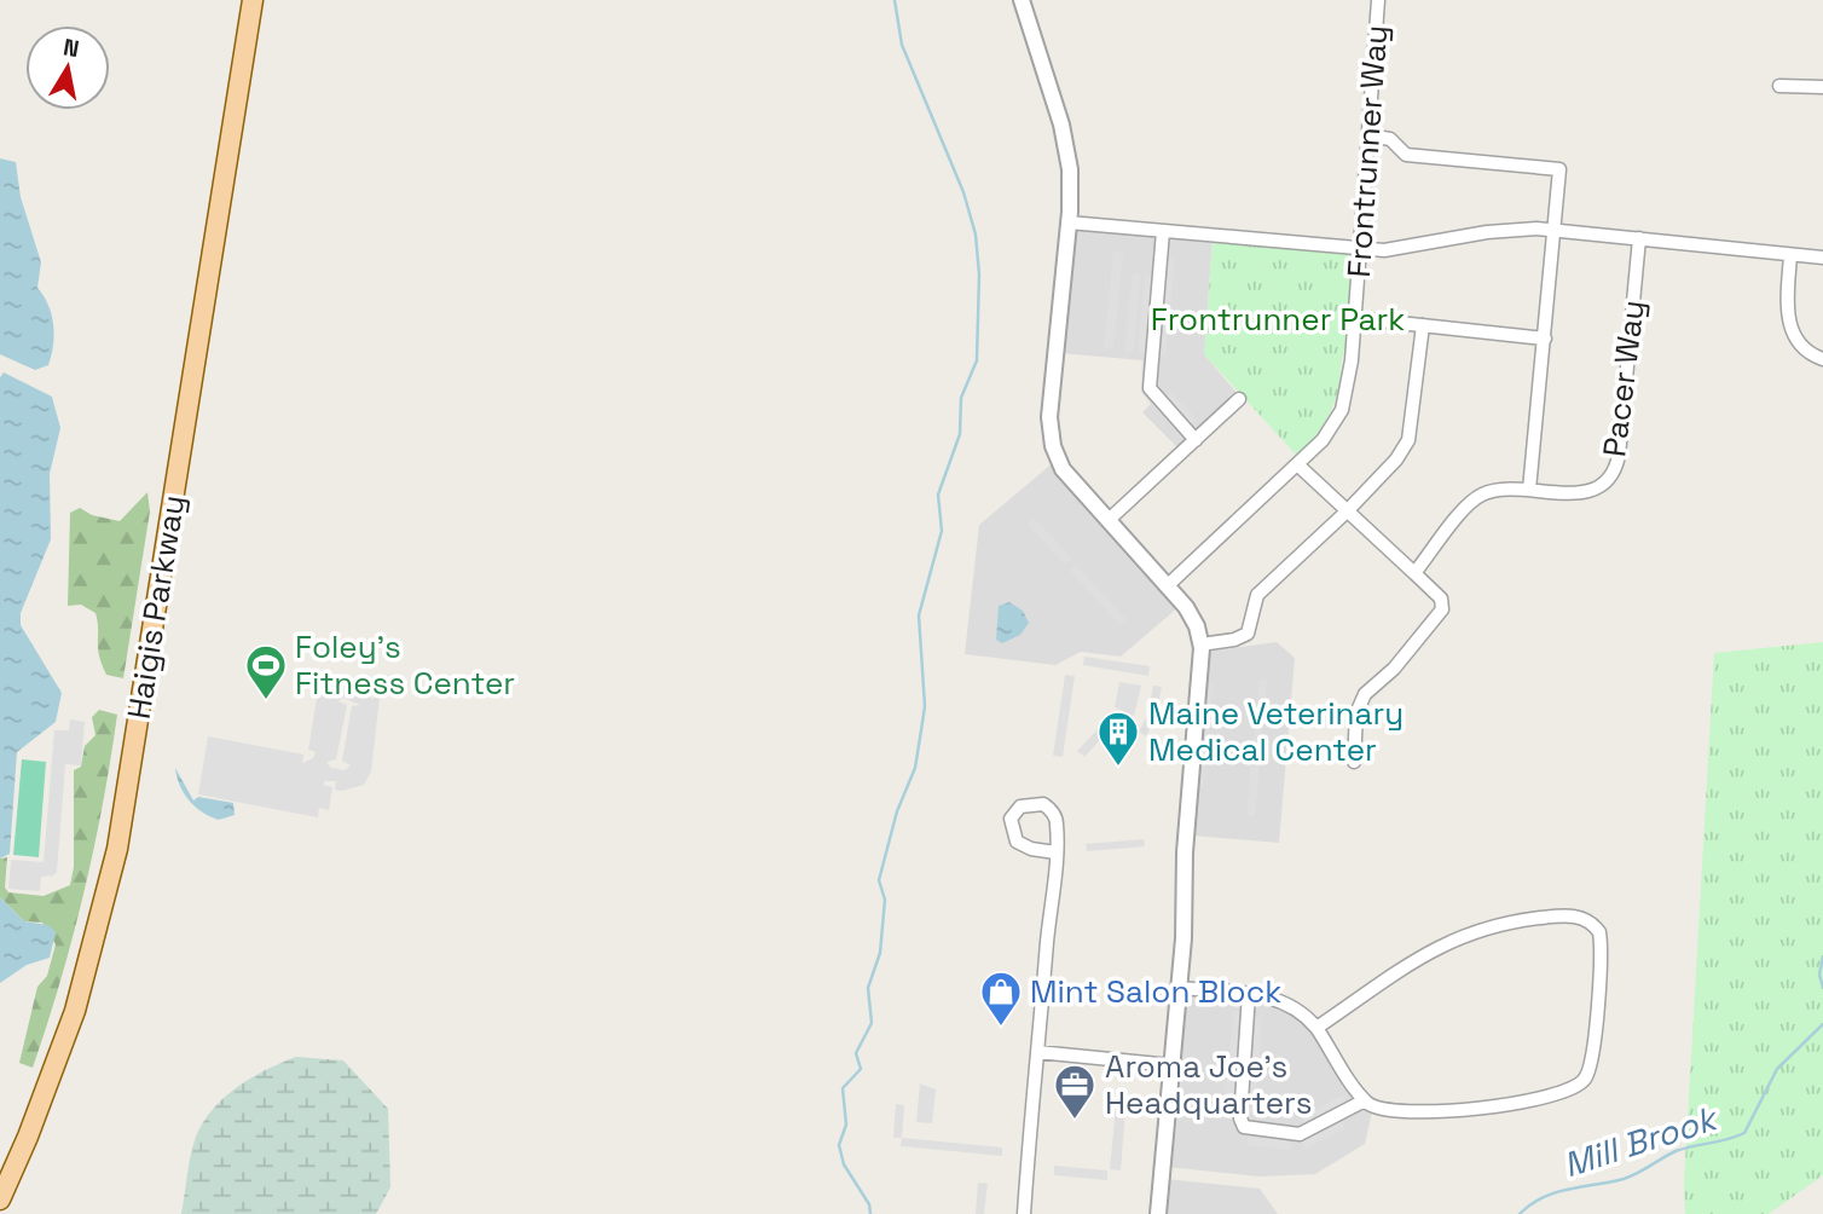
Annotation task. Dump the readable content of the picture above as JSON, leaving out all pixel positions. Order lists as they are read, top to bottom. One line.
{"streets":{"main road":["Haigis Parkway"],"street":["Frontrunner Way","Pacer Way"]},"water":["Mill Brook"],"parks":["Frontrunner Park"],"places":{"sports":["Foley's Fitness Center"],"building":["Maine Veterinary Medical Center"],"shop":["Mint Salon Block"],"office":["Aroma Joe's Headquarters"]},"north":"top"}
